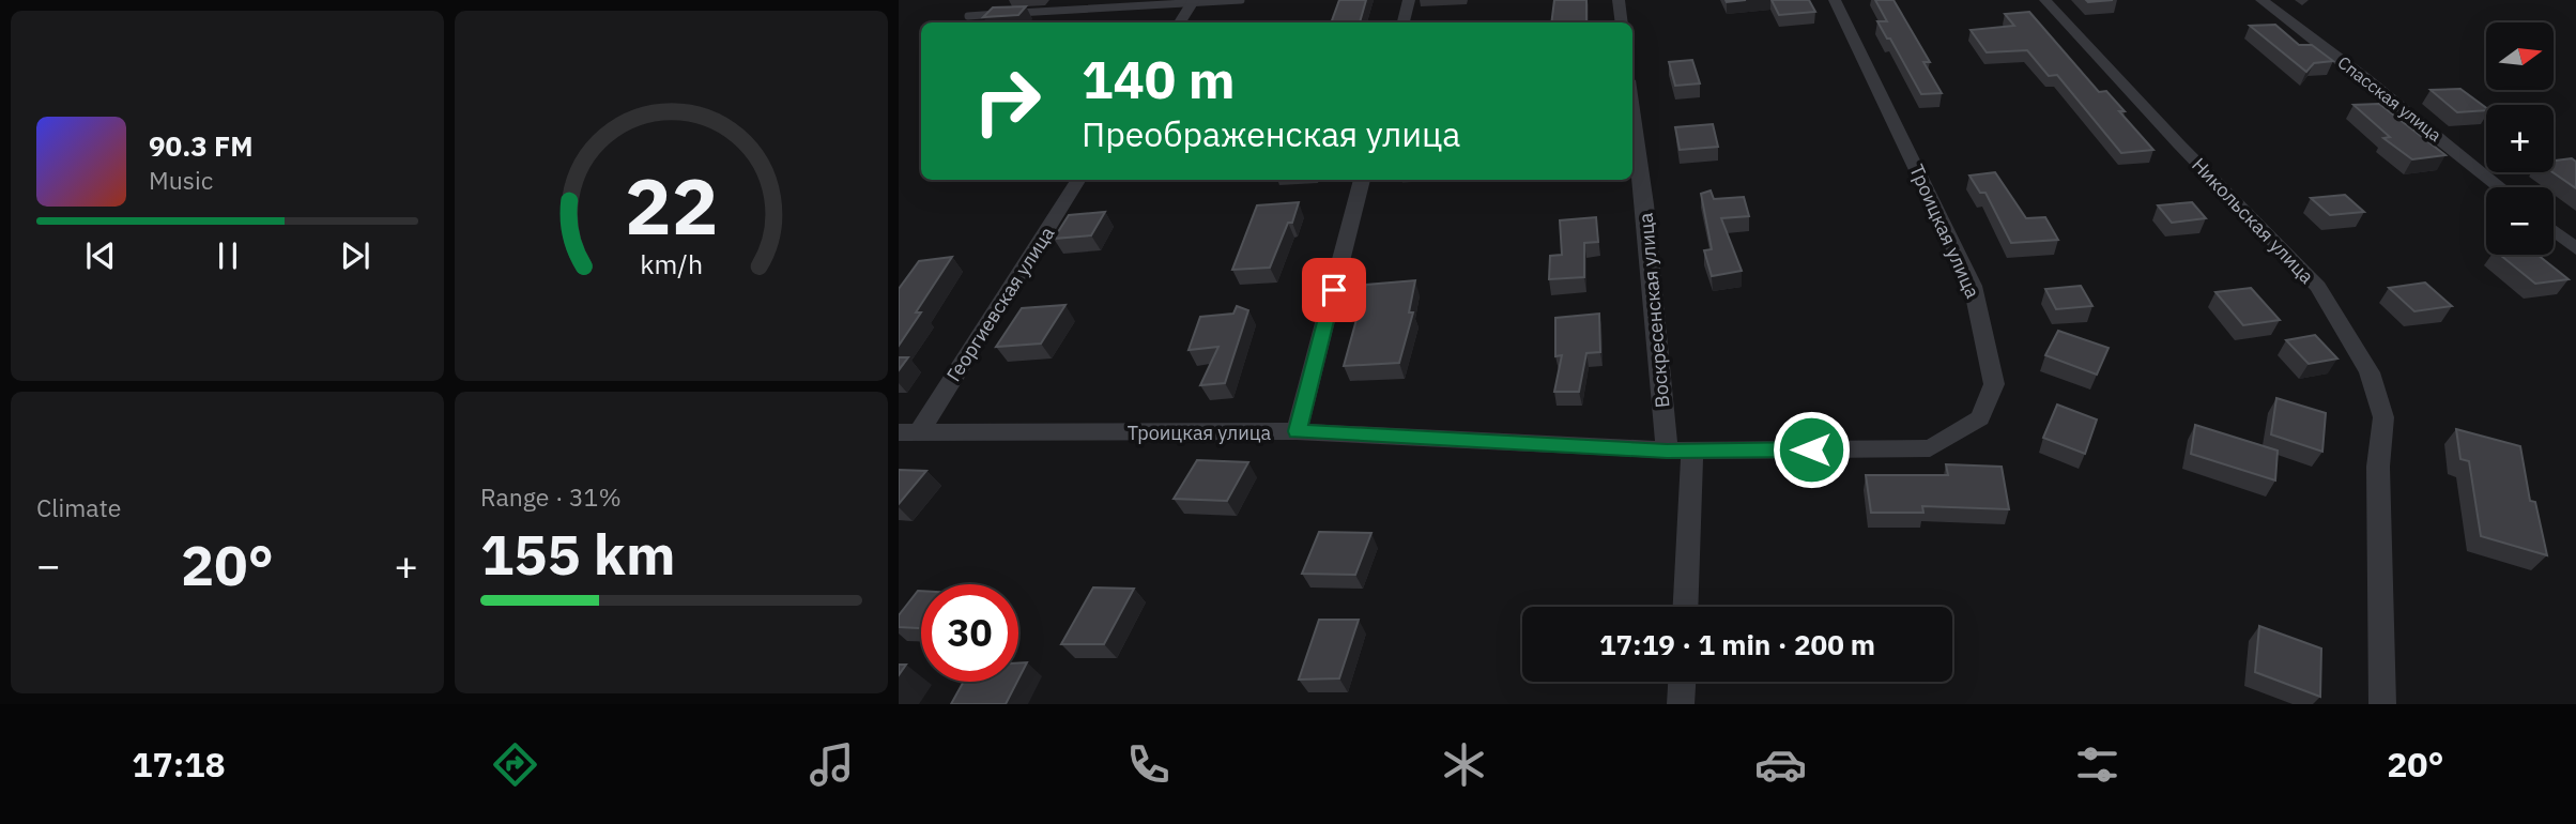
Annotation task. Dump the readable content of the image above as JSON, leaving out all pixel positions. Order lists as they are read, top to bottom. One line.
{"streets":{"street":["Спасская улица","Никольская улица","Троицкая улица","Георгиевская улица","Воскресенская улица"]},"crossings":[["Троицкая улица","Георгиевская улица"],["Троицкая улица","Воскресенская улица"]],"north":"right","page":{"map_buttons":["+","−"],"turn":["140 m","Преображенская улица"],"song":["90.3 FM","Music"],"tile":["Climate",["Range · 31%","155 km"]],"heat":["−","20°","+"],"limit":"30","trip":"17:19 · 1 min · 200 m","tabs":["17:18","20°"],"gauge":["22","km/h"]}}
